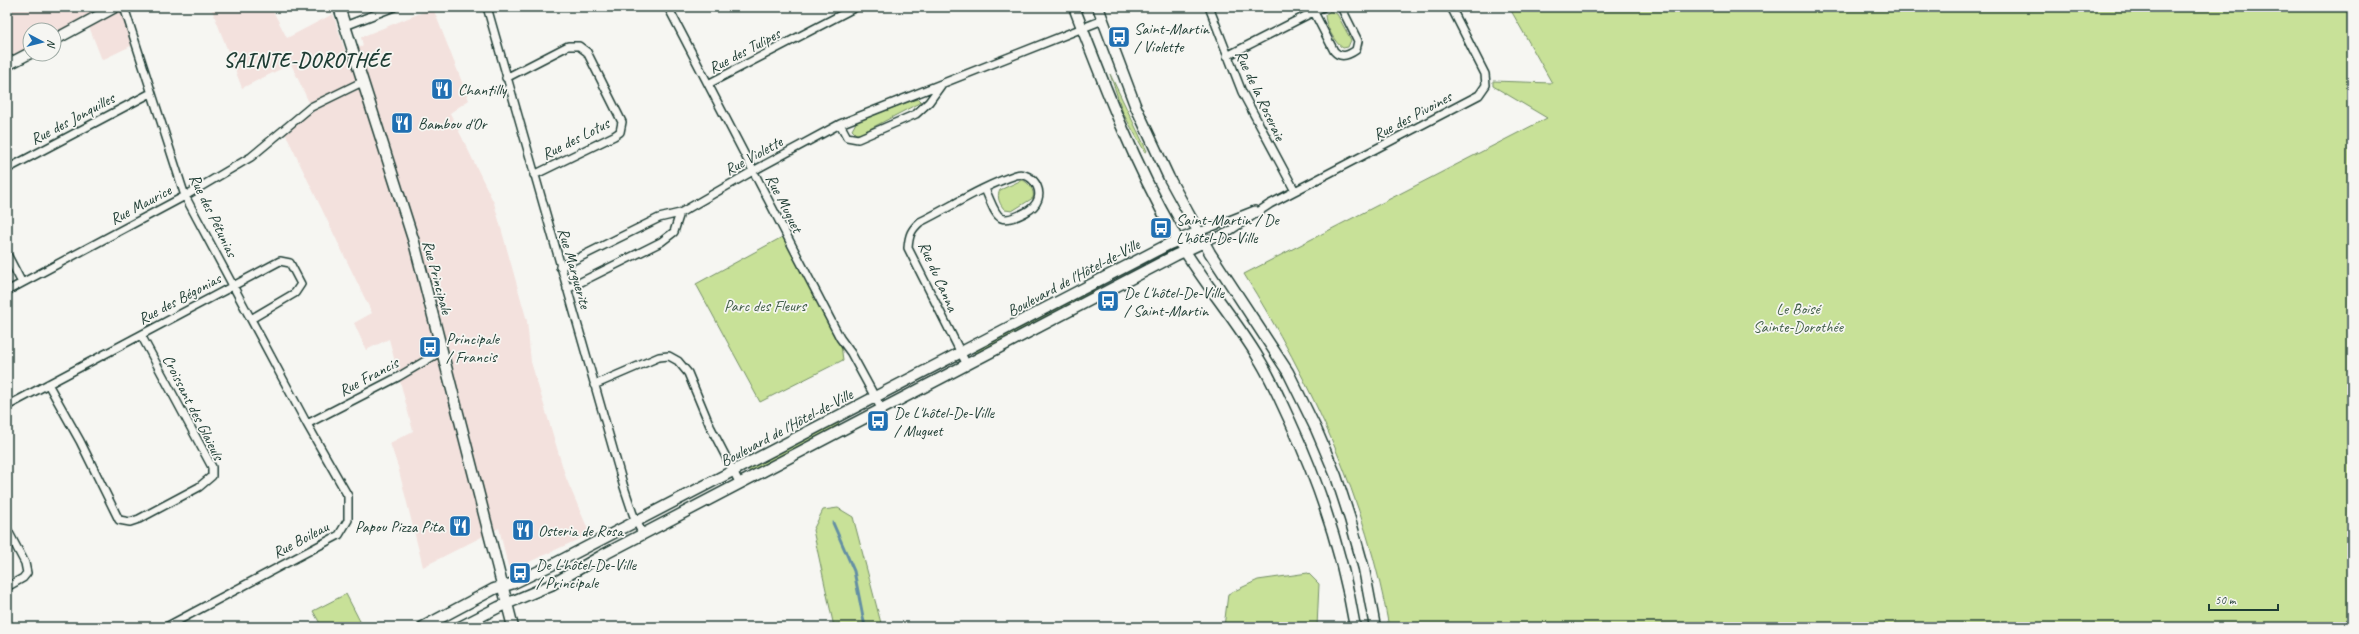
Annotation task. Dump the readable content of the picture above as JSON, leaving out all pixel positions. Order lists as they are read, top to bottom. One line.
{"streets":{"street":["Rue des Tulipes","Rue de la Roseraie","Rue des Pivoines","Rue des Jonquilles","Rue des Lotus","Rue Violette","Rue Muguet","Rue Maurice","Rue des Pétunias","Rue Marguerite","Rue du Canna","Rue Principale","Boulevard de l'Hôtel-de-Ville","Rue des Bégonias","Rue Francis","Croissant des Glaieuls","Rue Boileau"]},"crossings":[["Rue des Tulipes","Rue Muguet"],["Rue de la Roseraie","Rue des Pivoines"],["Rue des Pivoines","Boulevard de l'Hôtel-de-Ville"],["Rue des Jonquilles","Rue des Pétunias"],["Rue des Lotus","Rue Marguerite"],["Rue Violette","Rue Muguet"],["Rue Violette","Rue Marguerite"],["Rue Muguet","Boulevard de l'Hôtel-de-Ville"],["Rue Maurice","Rue des Pétunias"],["Rue Maurice","Rue Principale"],["Rue des Pétunias","Rue des Bégonias"],["Rue des Pétunias","Rue Francis"],["Rue des Pétunias","Rue Boileau"],["Rue Marguerite","Boulevard de l'Hôtel-de-Ville"],["Rue du Canna","Boulevard de l'Hôtel-de-Ville"],["Rue Principale","Boulevard de l'Hôtel-de-Ville"],["Rue Principale","Rue Francis"],["Rue des Bégonias","Croissant des Glaieuls"],["Rue Francis","Rue Boileau"]],"districts":["SAINTE-DOROTHÉE"],"parks":["Parc des Fleurs","Le Boisé Sainte-Dorothée"],"places":{"bus stop":["Saint-Martin / Violette","Saint-Martin / De L'hôtel-De-Ville","De L'hôtel-De-Ville / Saint-Martin","Principale / Francis","De L'hôtel-De-Ville / Muguet","De L'hôtel-De-Ville / Principale"],"restaurant":["Chantilly","Bambou d'Or","Papou Pizza Pita","Osteria de Rosa"]},"scale_bar":"50 m","north":"right"}
